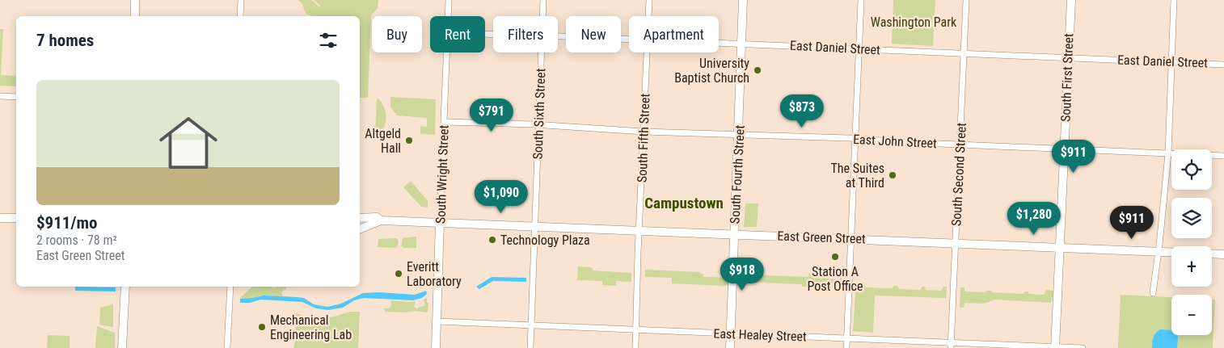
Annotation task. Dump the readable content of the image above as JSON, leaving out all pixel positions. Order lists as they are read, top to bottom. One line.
{"streets":{"street":["East Daniel Street","South First Street","South Sixth Street","South Fifth Street","East John Street","South Wright Street","South Fourth Street","South Second Street","East Green Street","East Healey Street"]},"crossings":[["East Daniel Street","South First Street"],["East Daniel Street","South Fourth Street"],["East Daniel Street","South Second Street"],["South First Street","East John Street"],["South First Street","East Green Street"],["South First Street","East Healey Street"],["South Sixth Street","East John Street"],["South Sixth Street","East Green Street"],["South Sixth Street","East Healey Street"],["South Fifth Street","East John Street"],["South Fifth Street","East Green Street"],["South Fifth Street","East Healey Street"],["East John Street","South Wright Street"],["East John Street","South Fourth Street"],["East John Street","South Second Street"],["South Wright Street","East Green Street"],["South Wright Street","East Healey Street"],["South Fourth Street","East Green Street"],["South Fourth Street","East Healey Street"],["South Second Street","East Green Street"],["South Second Street","East Healey Street"]],"districts":["Campustown"],"parks":["Washington Park"],"places":["University Baptist Church","Altgeld Hall","The Suites at Third","Technology Plaza","Station A Post Office","Everitt Laboratory","Mechanical Engineering Lab"],"page":{"chip":["Buy","Rent","Filters","New","Apartment"],"heading":"7 homes","list":[{"name":"$911/mo","note":"2 rooms · 78 m² · East Green Street"}],"price":["$873","$791","$911","$1,090","$1,280","$911","$918"],"map_buttons":["+","−"]}}
